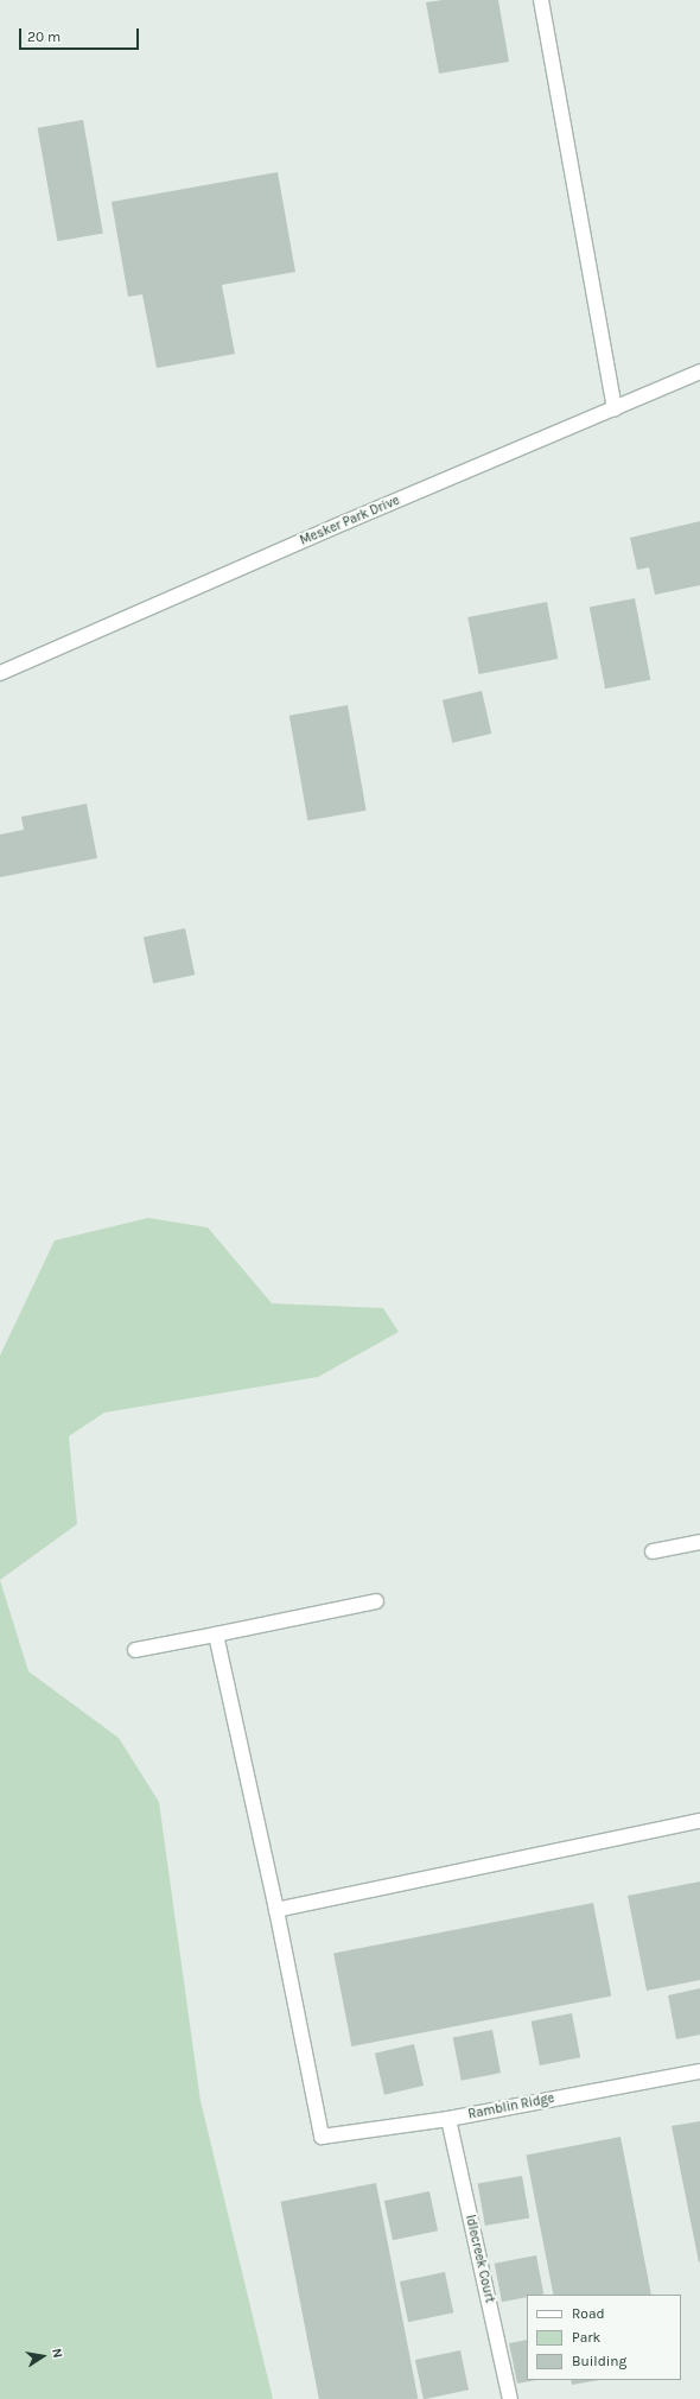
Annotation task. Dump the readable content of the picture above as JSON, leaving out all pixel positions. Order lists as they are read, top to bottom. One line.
{"streets":{"street":["Mesker Park Drive","Ramblin Ridge","Idlecreek Court"]},"crossings":[["Ramblin Ridge","Idlecreek Court"]],"legend":["Road","Park","Building"],"scale_bar":"20 m","north":"right"}
